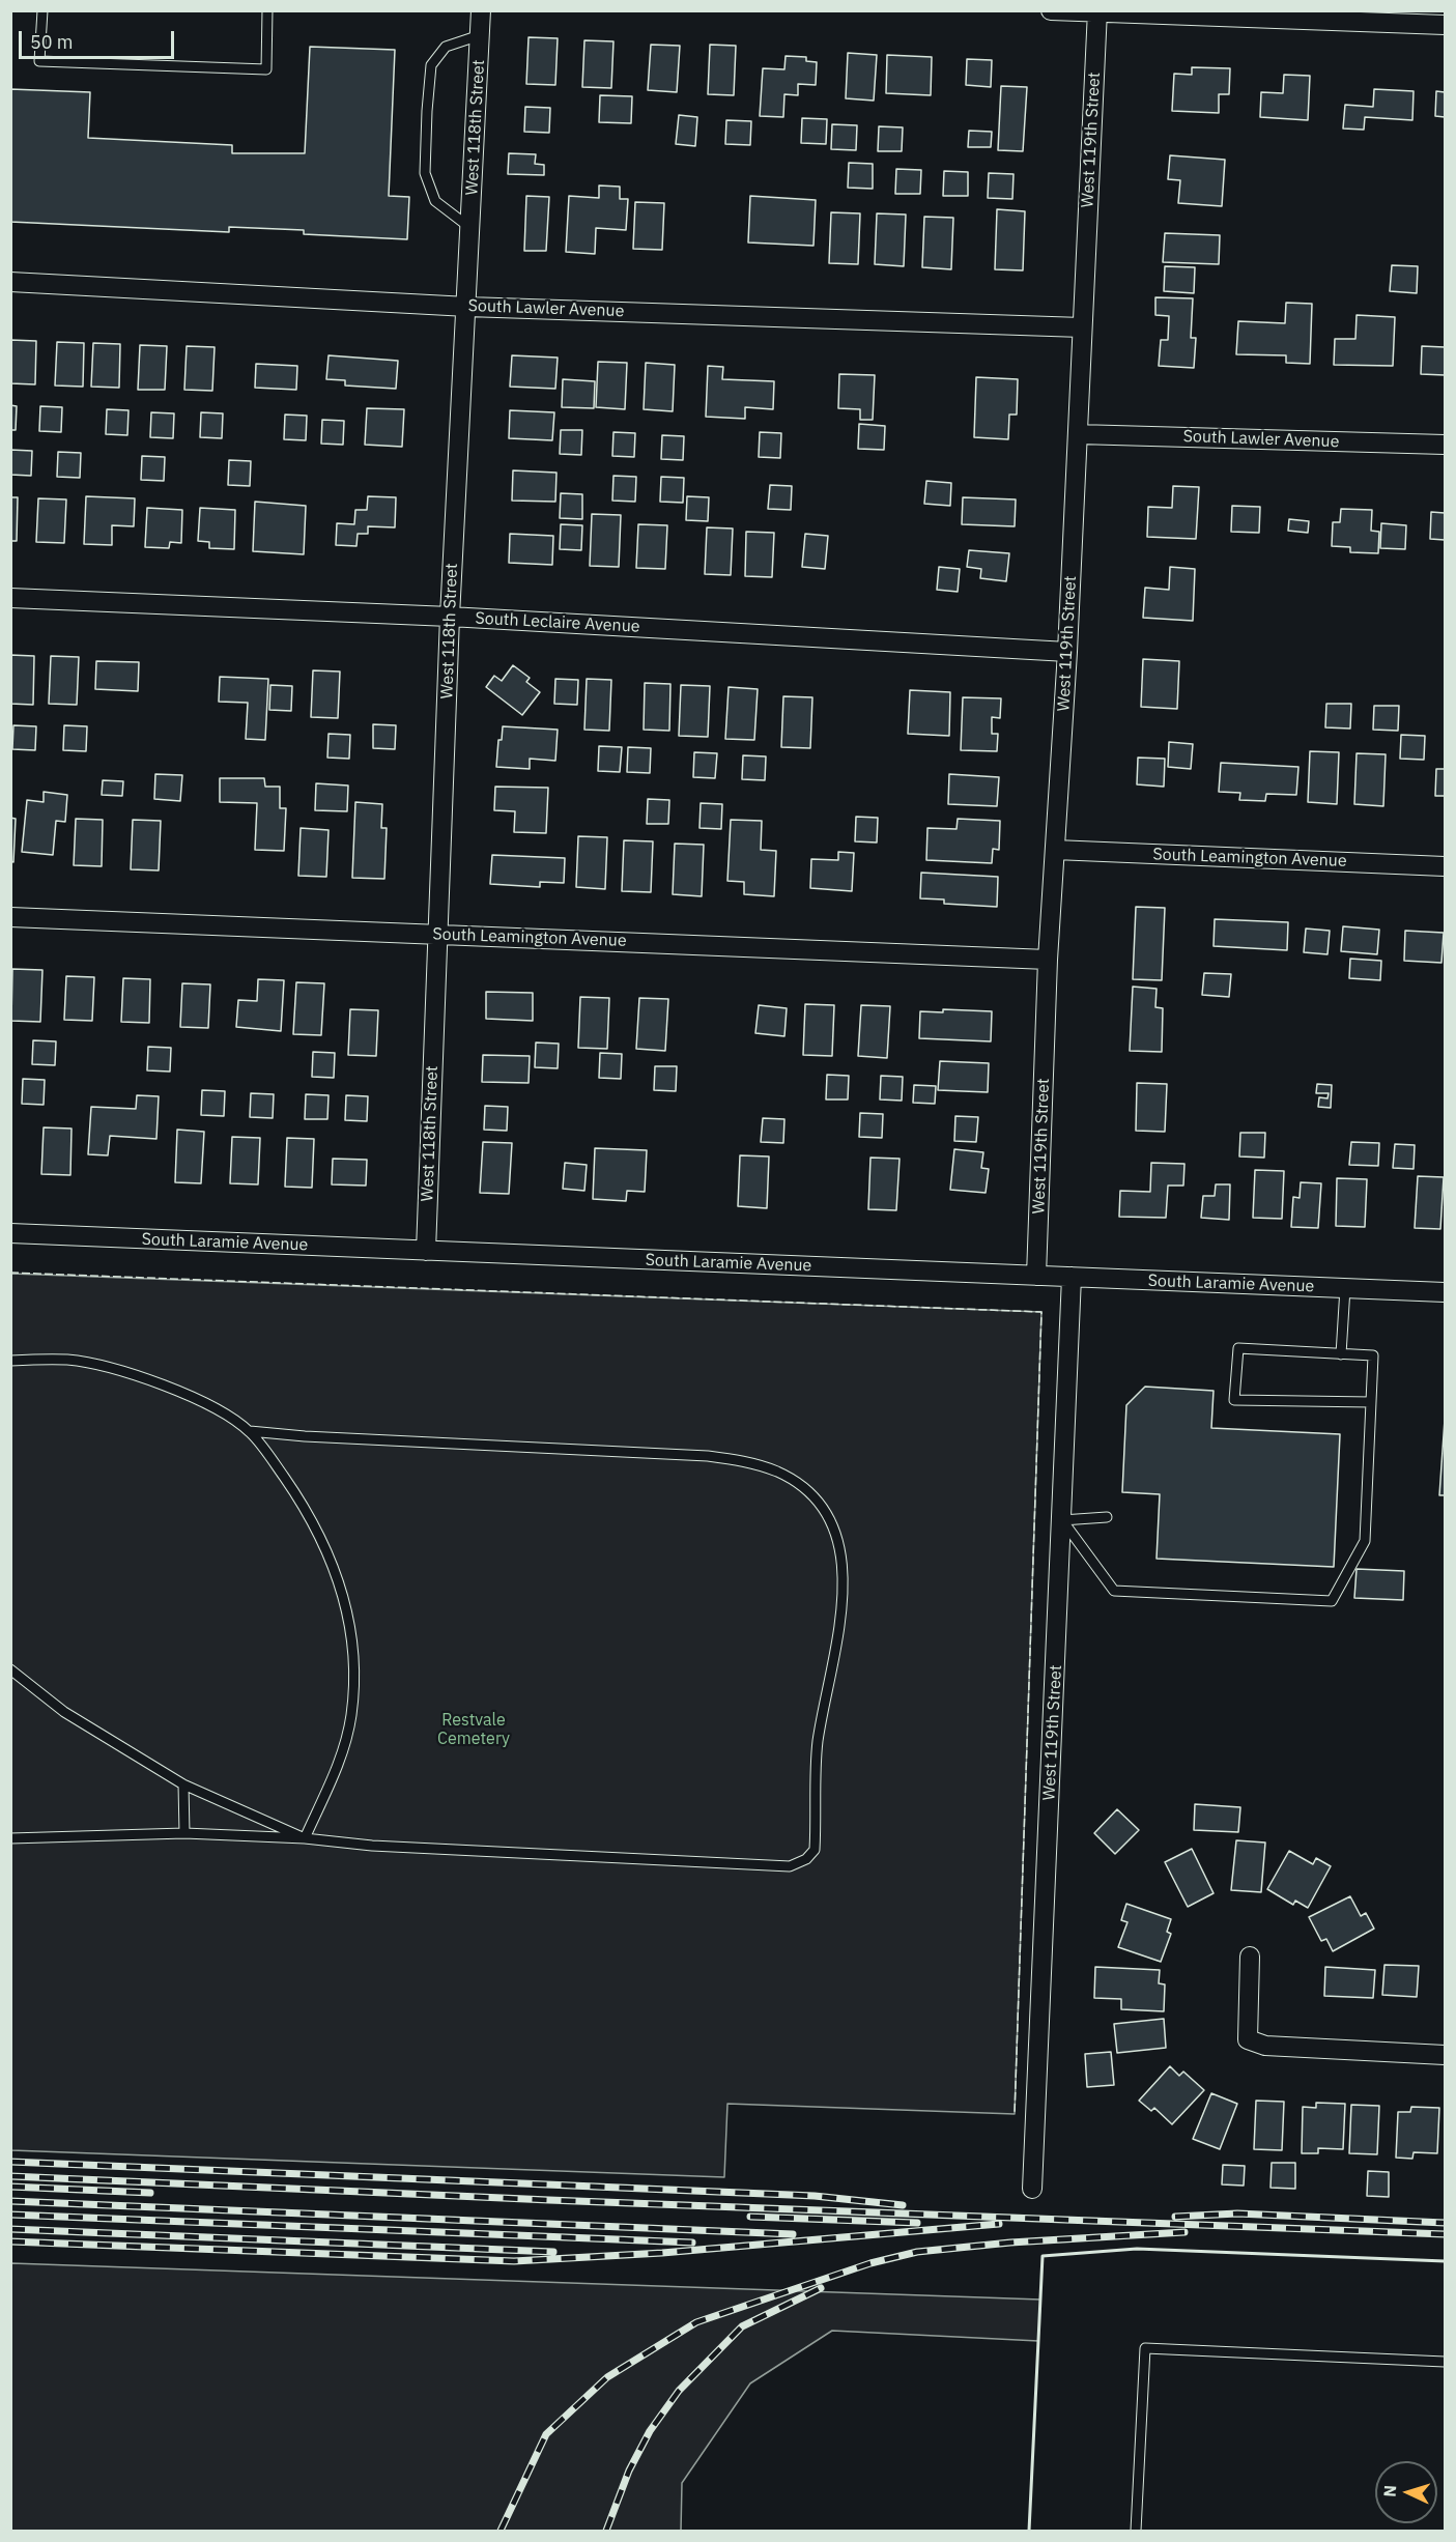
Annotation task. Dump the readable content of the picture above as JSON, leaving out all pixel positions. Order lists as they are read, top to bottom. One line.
{"streets":{"street":["West 118th Street","West 119th Street","South Lawler Avenue","South Leclaire Avenue","South Leamington Avenue","South Laramie Avenue"]},"crossings":[["West 118th Street","South Lawler Avenue"],["West 118th Street","South Leclaire Avenue"],["West 118th Street","South Leamington Avenue"],["West 118th Street","South Laramie Avenue"],["West 119th Street","South Lawler Avenue"],["West 119th Street","South Leclaire Avenue"],["West 119th Street","South Leamington Avenue"],["West 119th Street","South Laramie Avenue"]],"parks":["Restvale Cemetery"],"scale_bar":"50 m","north":"left"}
